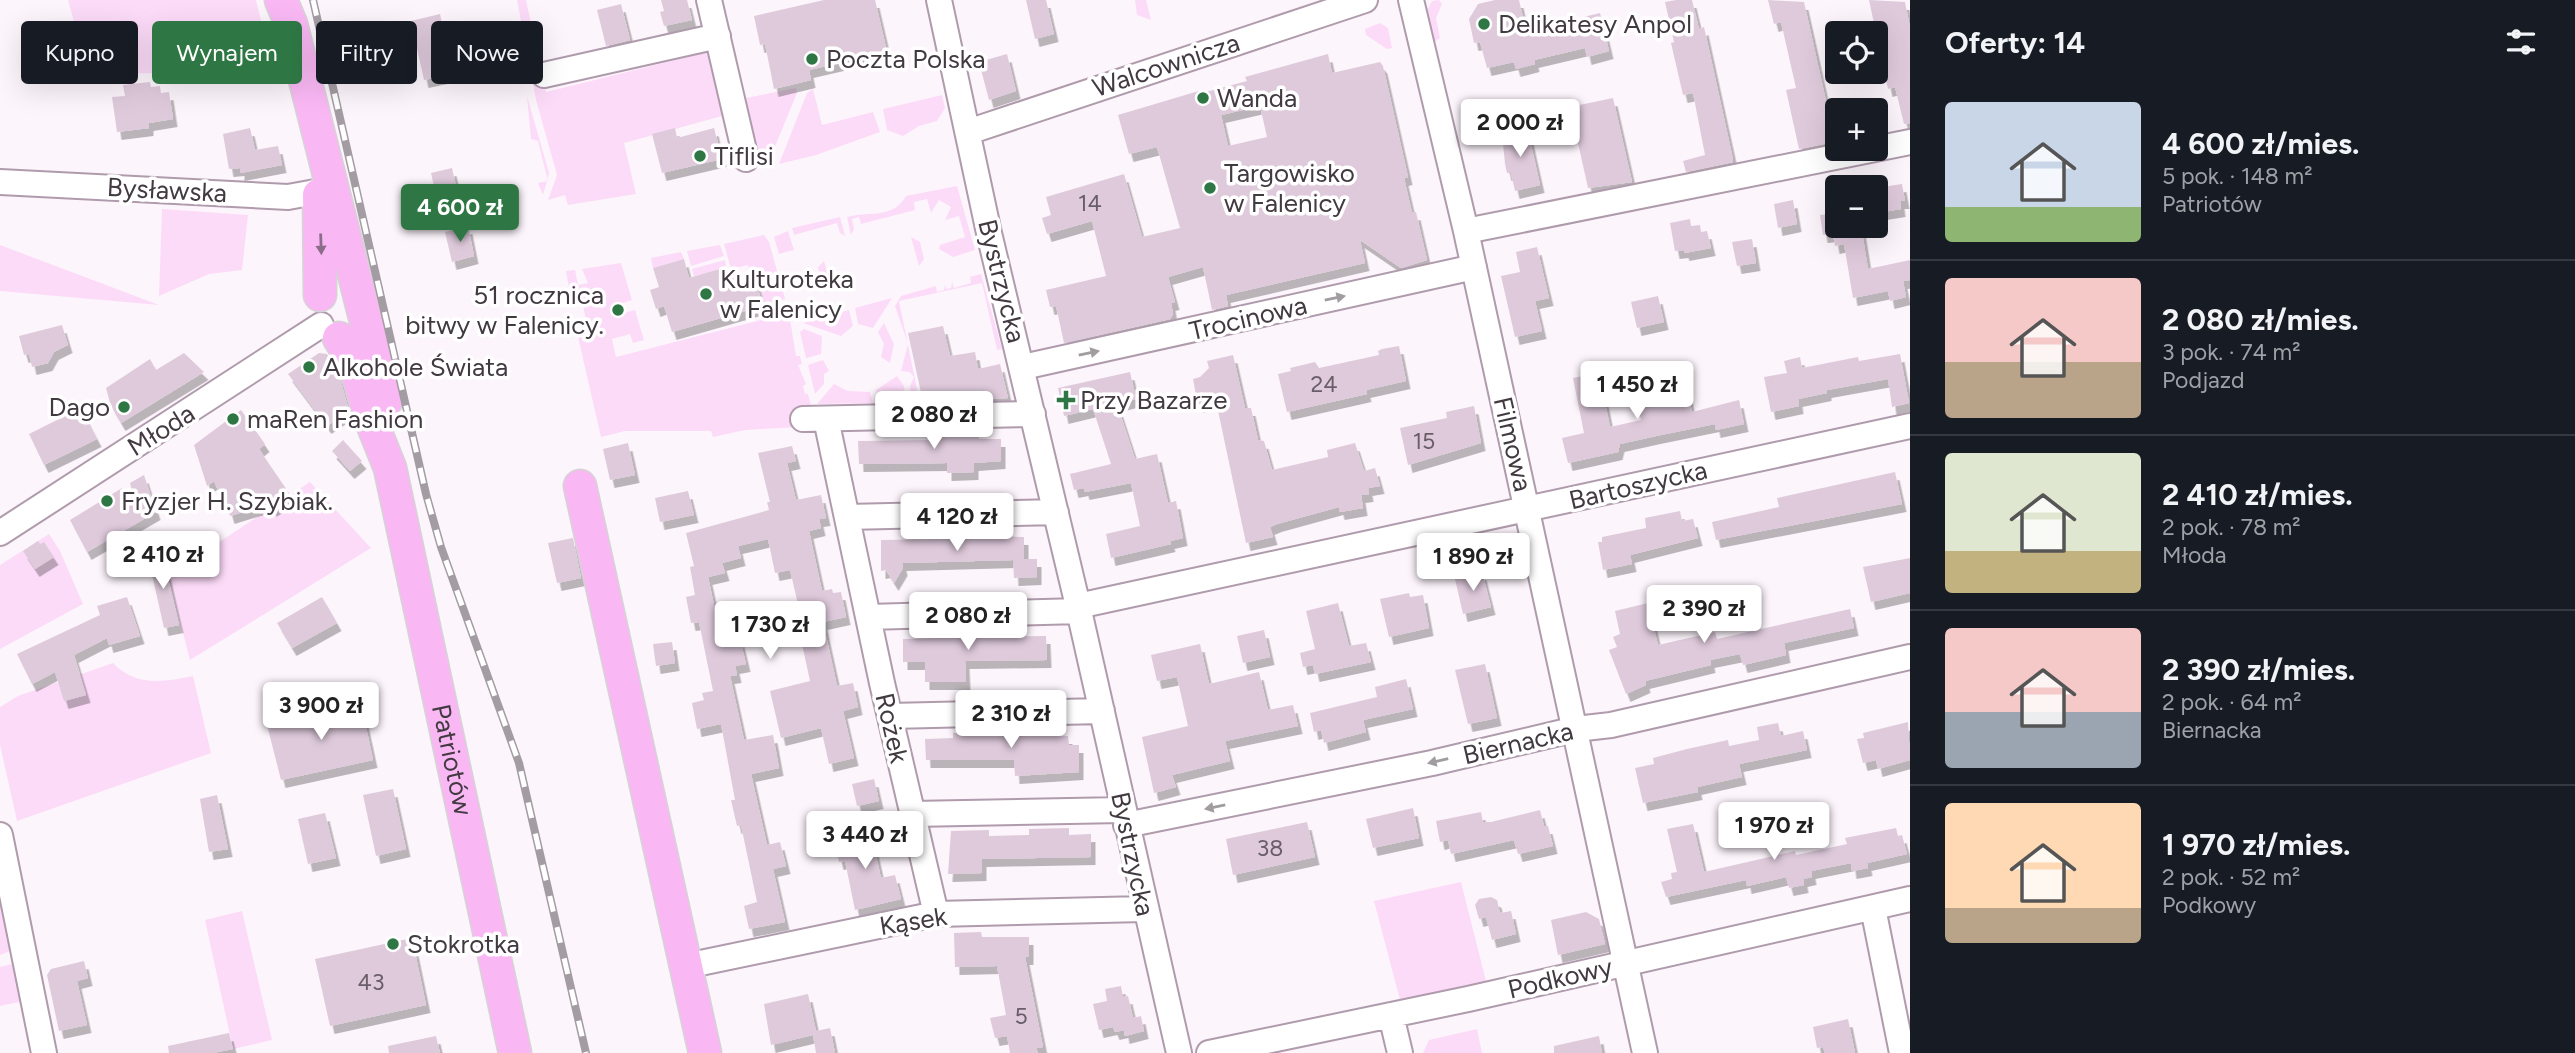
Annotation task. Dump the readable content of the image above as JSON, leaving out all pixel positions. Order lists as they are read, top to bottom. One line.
{"streets":{"main road":["Patriotów"],"street":["Walcownicza","Bysławska","Bystrzycka","Trocinowa","Młoda","Filmowa","Bartoszycka","Rożek","Biernacka","Kąsek","Podkowy"]},"crossings":[["Walcownicza","Bystrzycka"],["Bysławska","Patriotów"],["Bystrzycka","Trocinowa"],["Bystrzycka","Bartoszycka"],["Bystrzycka","Rożek"],["Bystrzycka","Biernacka"],["Bystrzycka","Kąsek"],["Trocinowa","Filmowa"],["Młoda","Patriotów"],["Filmowa","Bartoszycka"],["Filmowa","Biernacka"],["Filmowa","Podkowy"],["Bartoszycka","Rożek"],["Rożek","Biernacka"],["Rożek","Kąsek"]],"one_way":["Trocinowa","Biernacka"],"places":{"other":["Delikatesy Anpol","Poczta Polska","Wanda","Tiflisi","Targowisko w Falenicy","Kulturoteka w Falenicy","51 rocznica bitwy w Falenicy.","Alkohole Świata","Dago","maRen Fashion","Fryzjer H. Szybiak.","Stokrotka"],"health":["Przy Bazarze"]},"house_numbers":["14","24","15","38","43","5"],"page":{"heading":"Oferty: 14","map_buttons":["+","−"],"chip":["Kupno","Wynajem","Filtry","Nowe"],"list":[{"name":"4 600 zł/mies.","note":"5 pok. · 148 m² · Patriotów"},{"name":"2 080 zł/mies.","note":"3 pok. · 74 m² · Podjazd"},{"name":"2 410 zł/mies.","note":"2 pok. · 78 m² · Młoda"},{"name":"2 390 zł/mies.","note":"2 pok. · 64 m² · Biernacka"},{"name":"1 970 zł/mies.","note":"2 pok. · 52 m² · Podkowy"}],"price":["2 000 zł","4 600 zł","1 450 zł","2 080 zł","4 120 zł","2 410 zł","1 890 zł","2 390 zł","2 080 zł","1 730 zł","3 900 zł","2 310 zł","1 970 zł","3 440 zł"]}}
